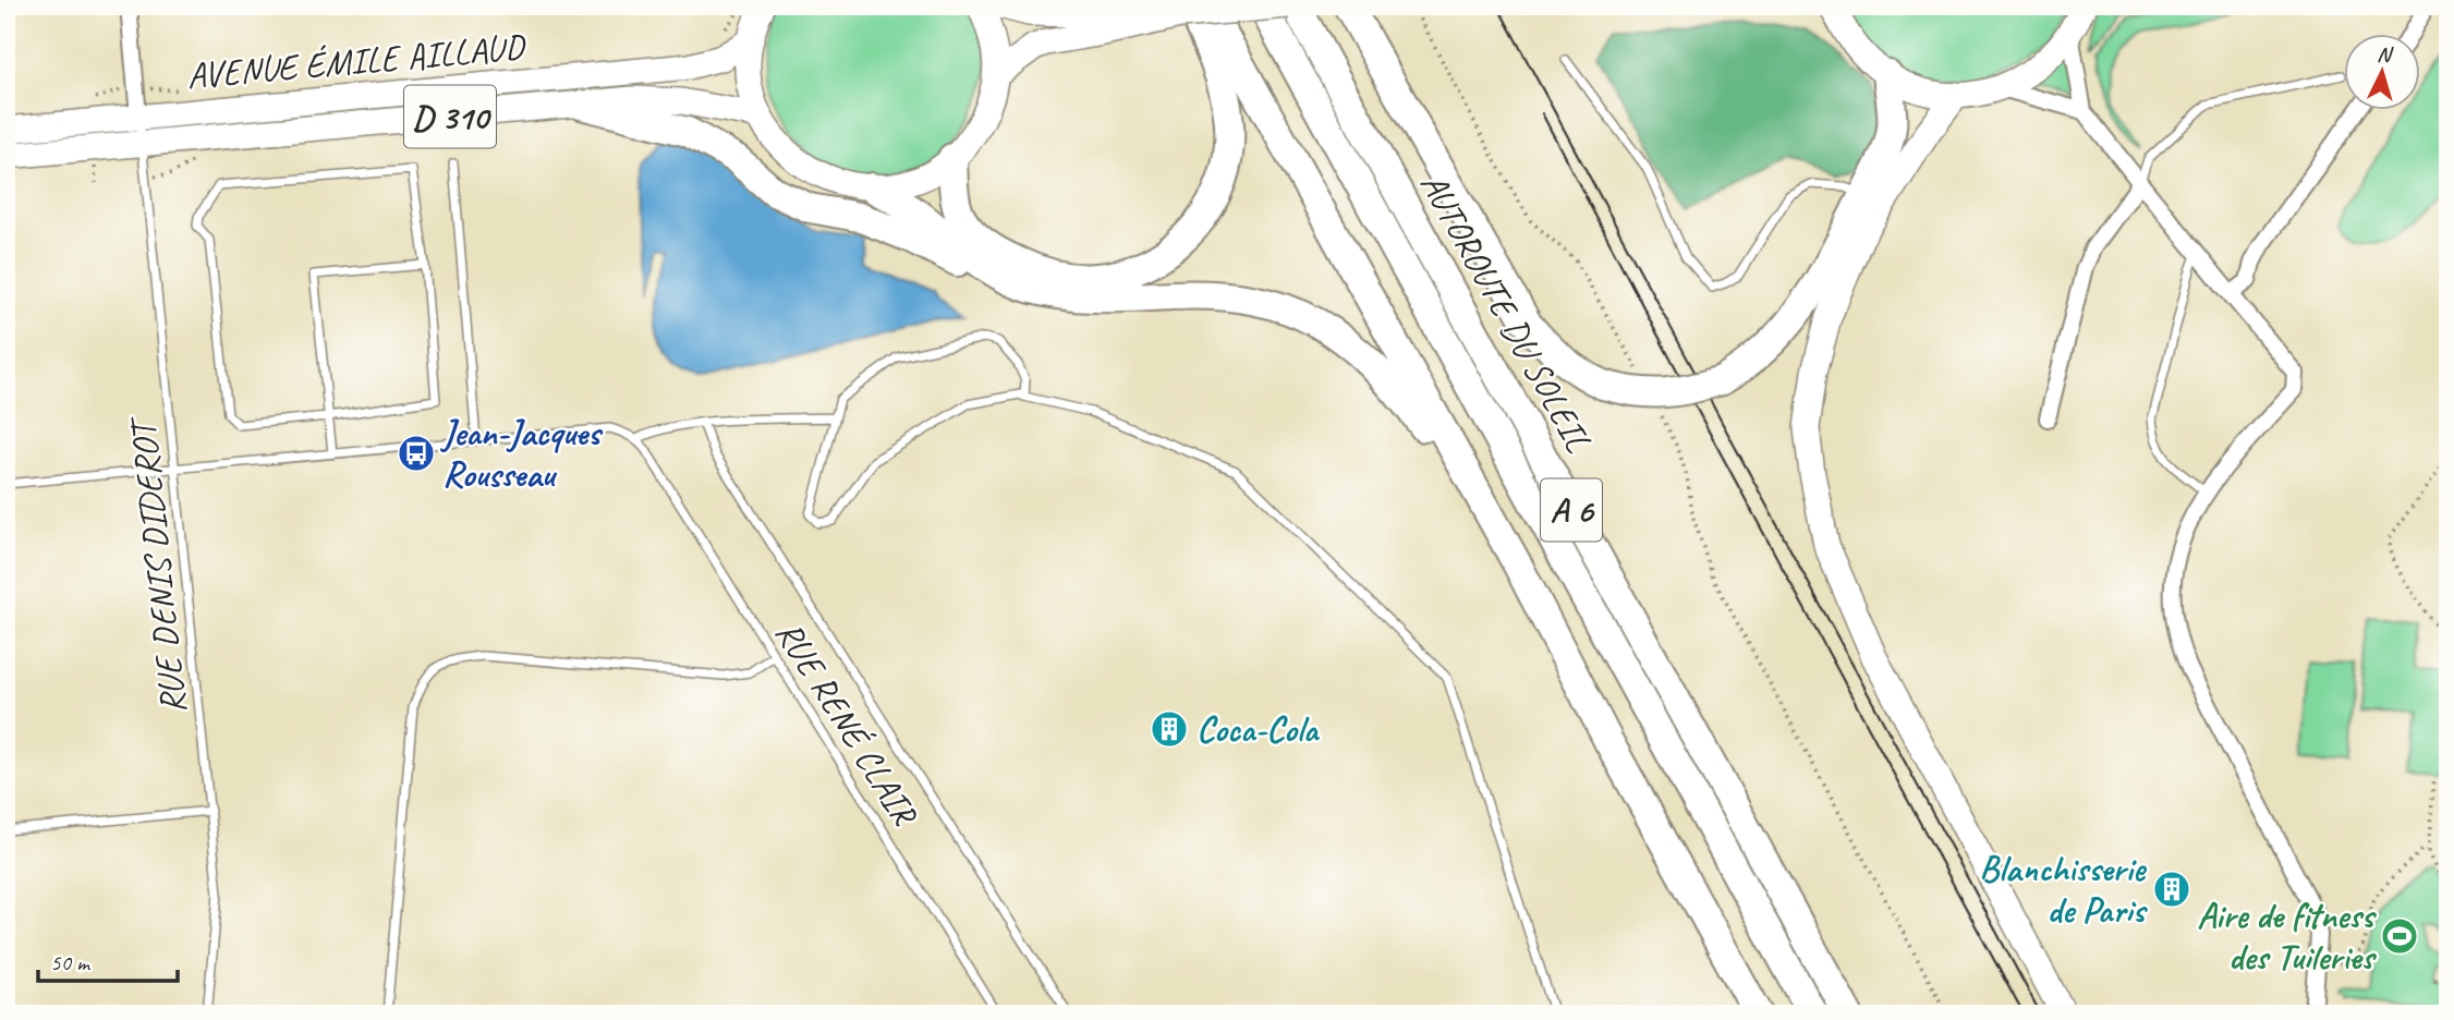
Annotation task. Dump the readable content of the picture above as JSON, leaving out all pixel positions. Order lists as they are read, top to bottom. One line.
{"streets":{"highway":["AUTOROUTE DU SOLEIL","A 6"],"main road":["AVENUE ÉMILE AILLAUD","D 310"],"lane":["RUE DENIS DIDEROT","RUE RENÉ CLAIR"]},"crossings":[["AVENUE ÉMILE AILLAUD","RUE DENIS DIDEROT"]],"places":{"bus stop":["Jean-Jacques Rousseau"],"building":["Coca-Cola","Blanchisserie de Paris"],"sports":["Aire de fitness des Tuileries"]},"scale_bar":"50 m","north":"top"}
